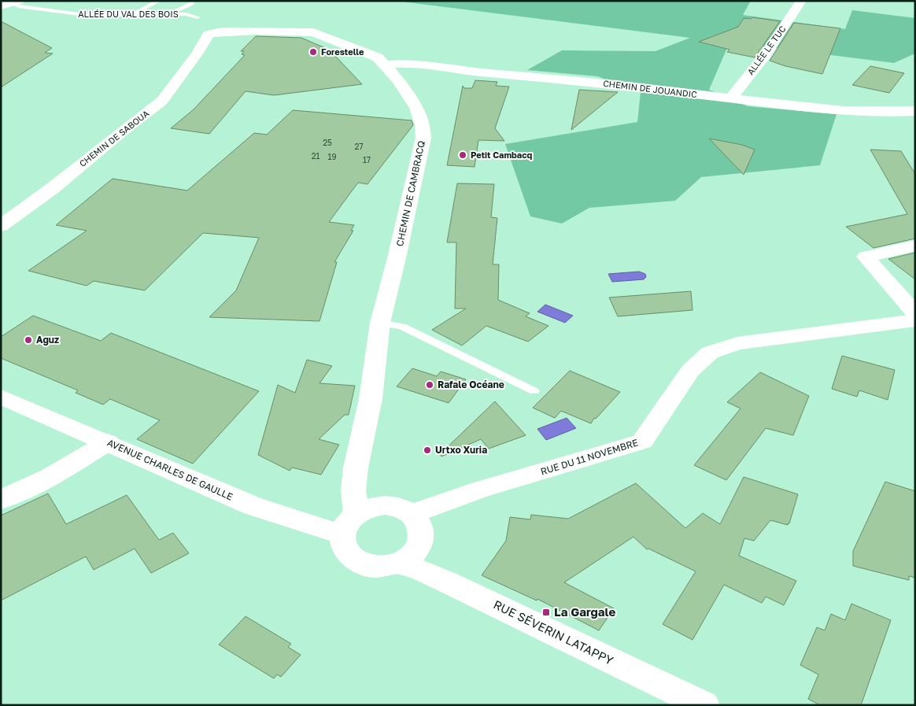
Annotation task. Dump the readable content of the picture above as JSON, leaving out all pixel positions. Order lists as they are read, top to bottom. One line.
{"streets":{"street":["ALLÉE LE TUC","CHEMIN DE JOUANDIC","CHEMIN DE SABOUA","CHEMIN DE CAMBRACQ","RUE DU 11 NOVEMBRE","AVENUE CHARLES DE GAULLE","RUE SÉVERIN LATAPPY"],"lane":["ALLÉE DU VAL DES BOIS"]},"crossings":[["ALLÉE LE TUC","CHEMIN DE JOUANDIC"],["CHEMIN DE JOUANDIC","CHEMIN DE CAMBRACQ"],["CHEMIN DE SABOUA","CHEMIN DE CAMBRACQ"],["CHEMIN DE CAMBRACQ","RUE DU 11 NOVEMBRE"],["CHEMIN DE CAMBRACQ","AVENUE CHARLES DE GAULLE"],["CHEMIN DE CAMBRACQ","RUE SÉVERIN LATAPPY"],["RUE DU 11 NOVEMBRE","AVENUE CHARLES DE GAULLE"],["RUE DU 11 NOVEMBRE","RUE SÉVERIN LATAPPY"],["AVENUE CHARLES DE GAULLE","RUE SÉVERIN LATAPPY"]],"places":{"other":["Forestelle","Petit Cambacq","Aguz","Rafale Océane","Urtxo Xuria"],"transit":["La Gargale"]},"house_numbers":["25","27","21","19","17"]}
